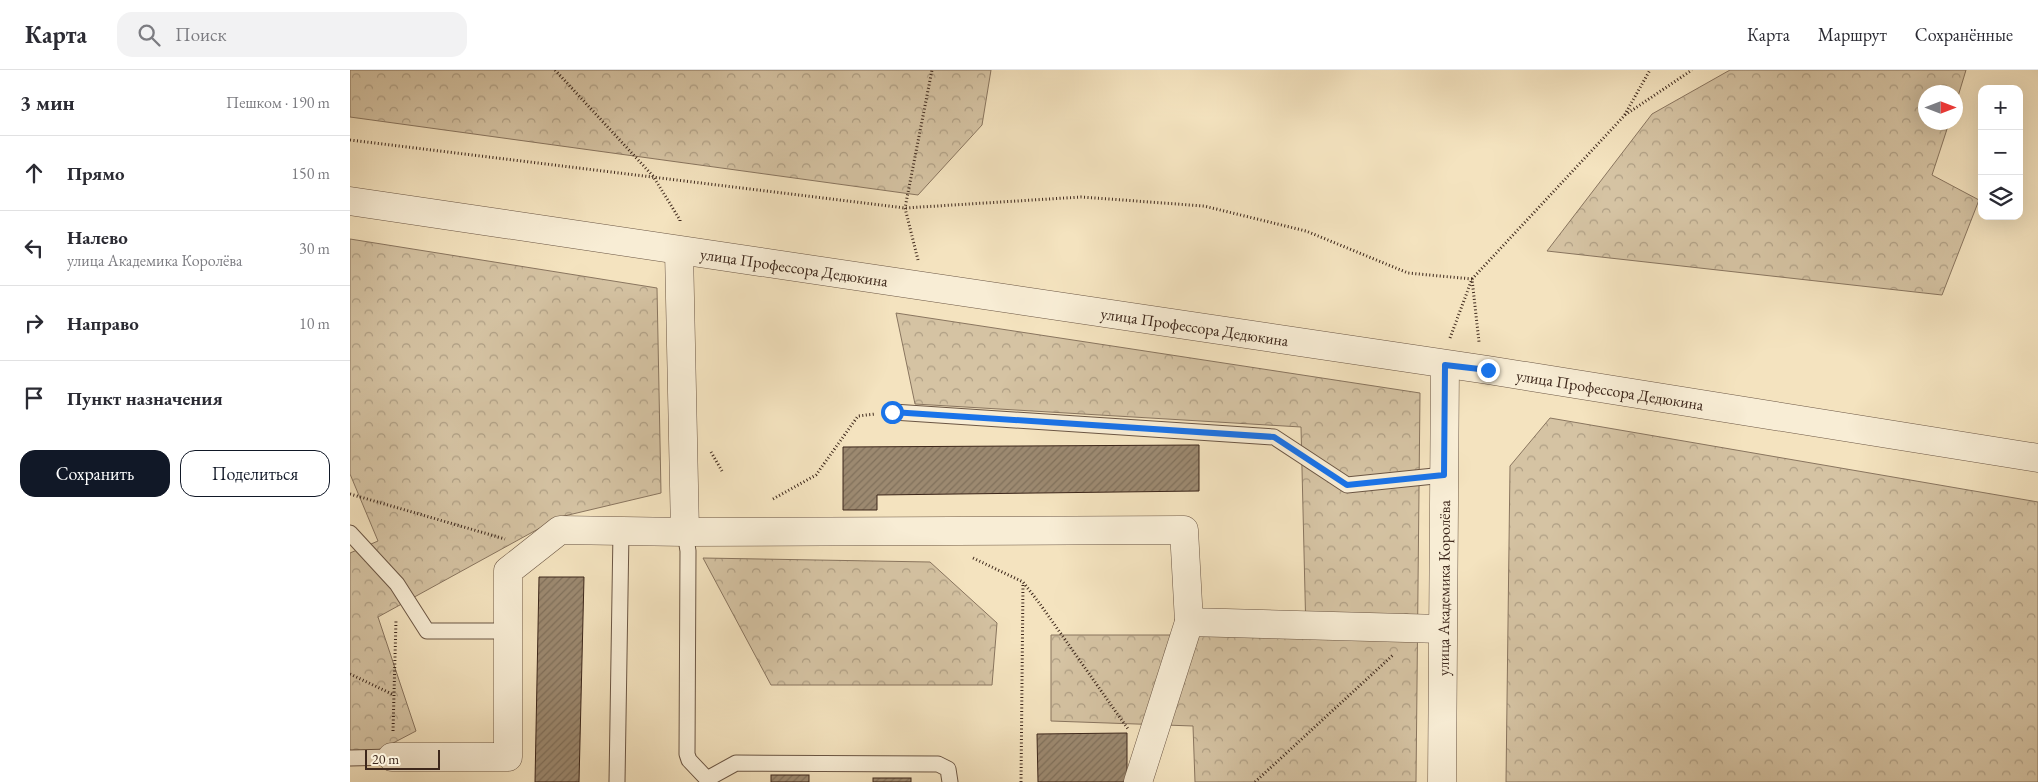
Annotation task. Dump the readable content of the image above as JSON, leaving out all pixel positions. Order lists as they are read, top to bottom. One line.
{"streets":{"street":["улица Профессора Дедюкина","улица Академика Королёва"]},"crossings":[["улица Профессора Дедюкина","улица Академика Королёва"]],"scale_bar":"20 m","north":"right","page":{"header":"Карта","search":"Поиск","nav":["Карта","Маршрут","Сохранённые"],"heading":["3 мин","Пешком · 190 m"],"map_buttons":["+","−"],"list":[["Прямо","150 m"],["Налево","улица Академика Королёва","30 m"],["Направо","10 m"],"Пункт назначения"],"buttons":["Сохранить","Поделиться"],"scale":"20 m"}}
